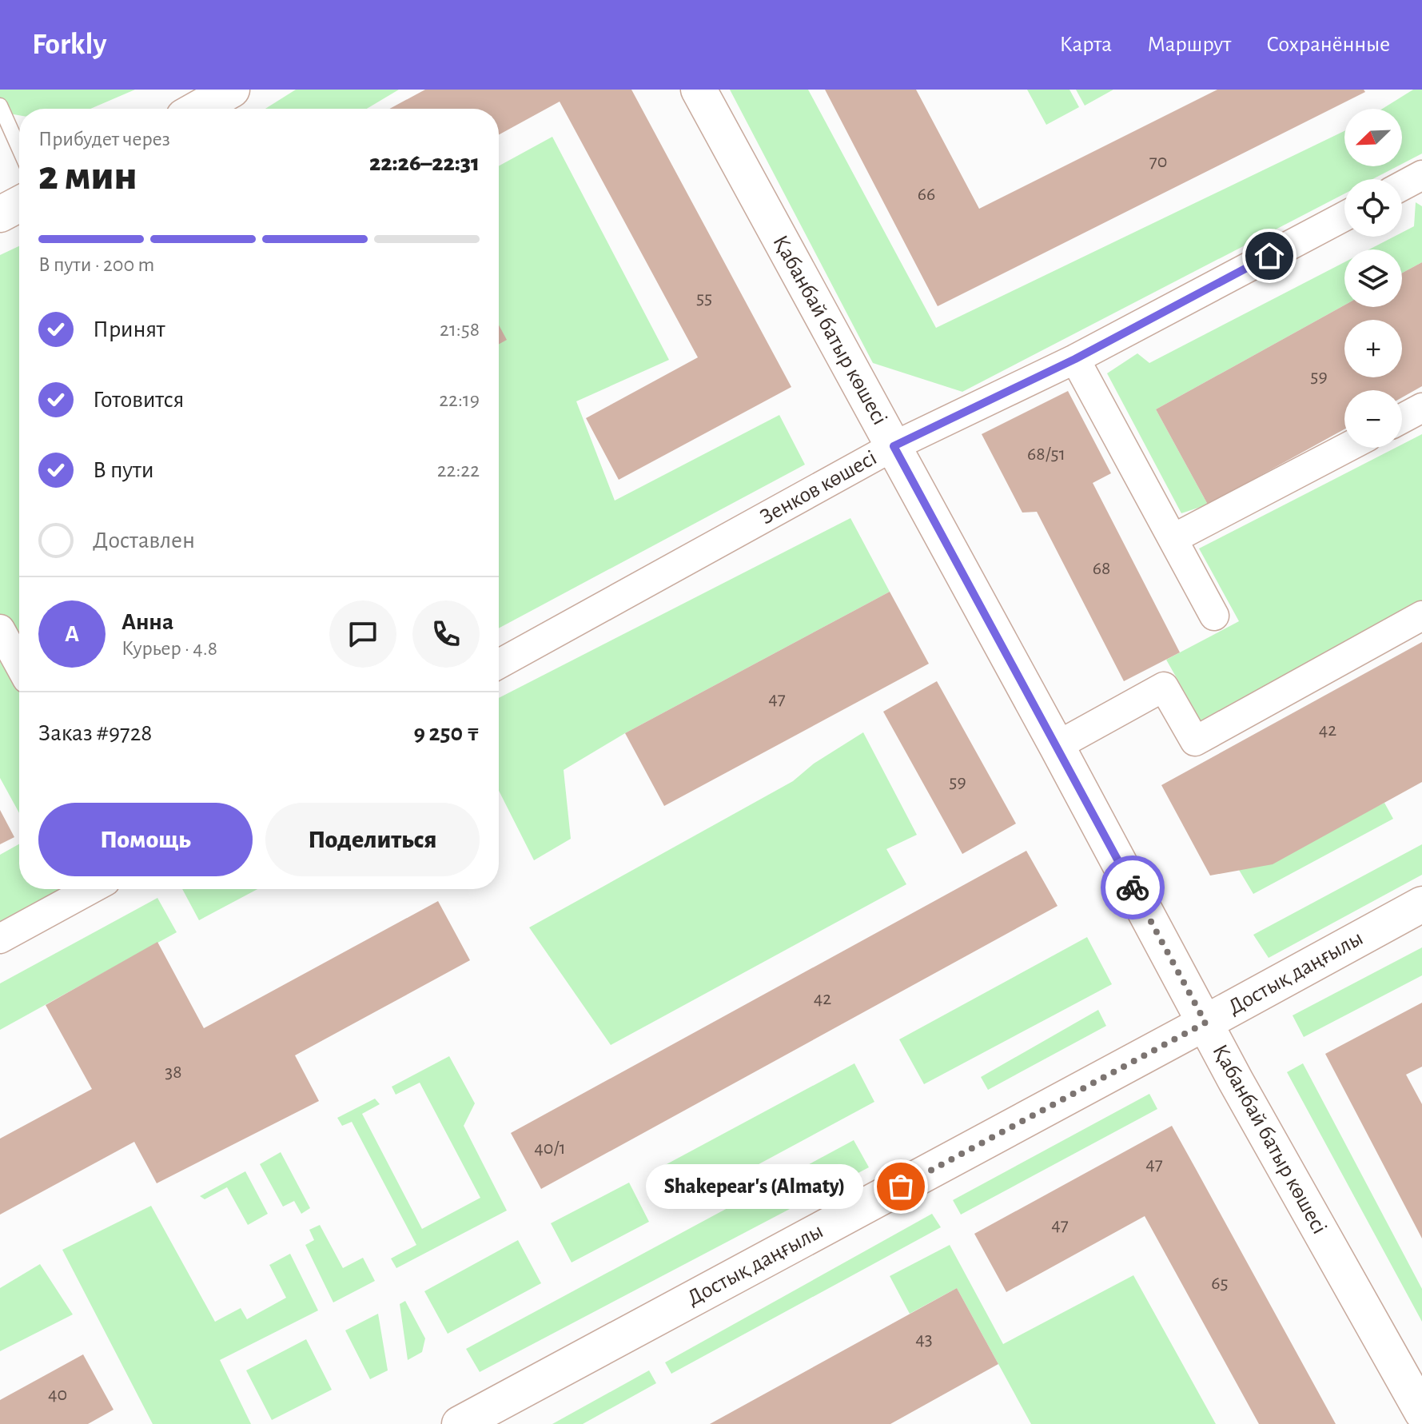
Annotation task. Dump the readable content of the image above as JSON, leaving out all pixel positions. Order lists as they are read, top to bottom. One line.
{"streets":{"street":["Қабанбай батыр көшесі","Зенков көшесі","Достық даңғылы"]},"crossings":[["Қабанбай батыр көшесі","Зенков көшесі"],["Қабанбай батыр көшесі","Достық даңғылы"]],"places":["Shakepear's (Almaty)"],"house_numbers":["70","66","55","59","68/51","68","47","42","59","42","38","40/1","47","47","65","43","40"],"north":"bottom left","page":{"header":"Forkly","nav":["Карта","Маршрут","Сохранённые"],"map_buttons":["+","−"],"heading":["2 мин","Прибудет через","22:26–22:31"],"panel":["Анна","Курьер · 4.8","Заказ #9728","9 250 ₸"],"bar":"В пути · 200 m","list":[["Принят","21:58"],["Готовится","22:19"],["В пути","22:22"],"Доставлен"],"round":"А","buttons":["Помощь","Поделиться"],"bubble":"Shakepear's (Almaty)"}}
